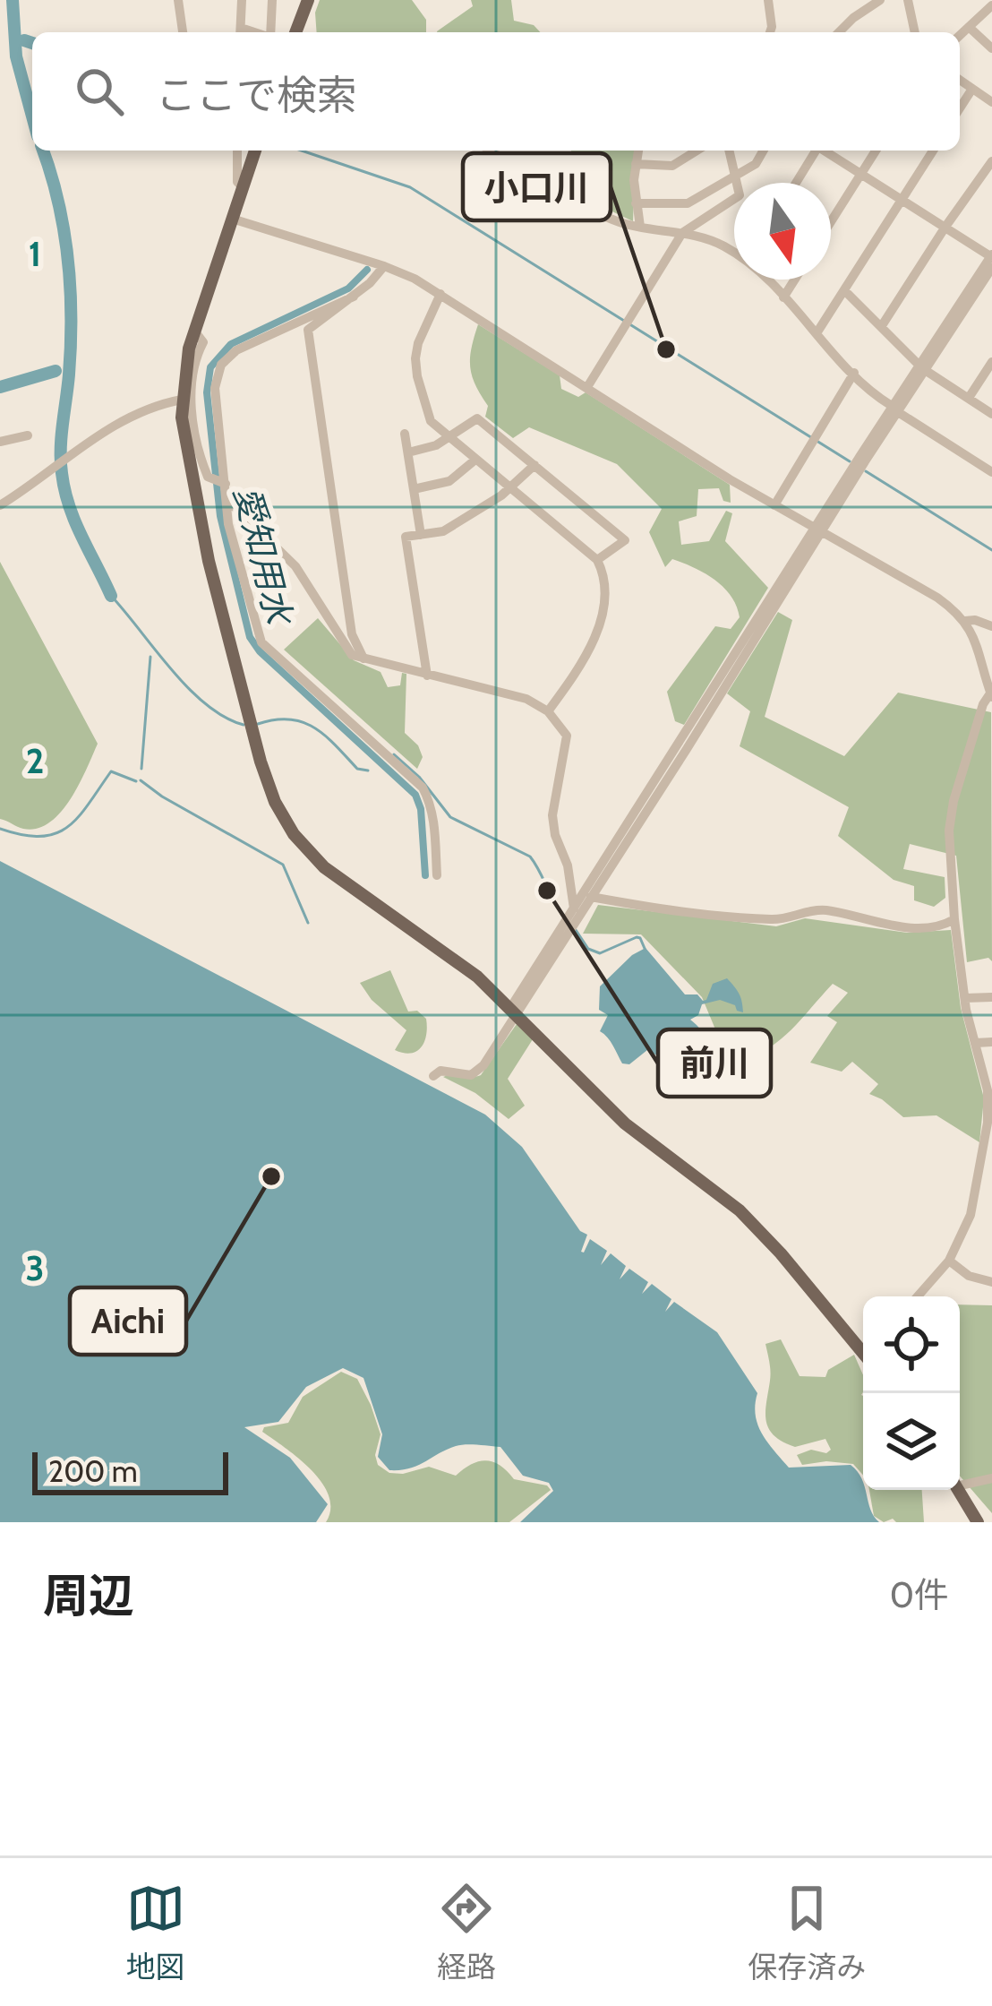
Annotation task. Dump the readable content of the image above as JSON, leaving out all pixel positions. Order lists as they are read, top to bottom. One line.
{"water":["愛知用水"],"places":["小口川","前川","Aichi"],"scale_bar":"200 m","north":"bottom","page":{"search":"ここで検索","scale":"200 m","heading":["周辺","0件"],"nav":["地図","経路","保存済み"]},"grid":{"rows":["1","2","3"]}}
